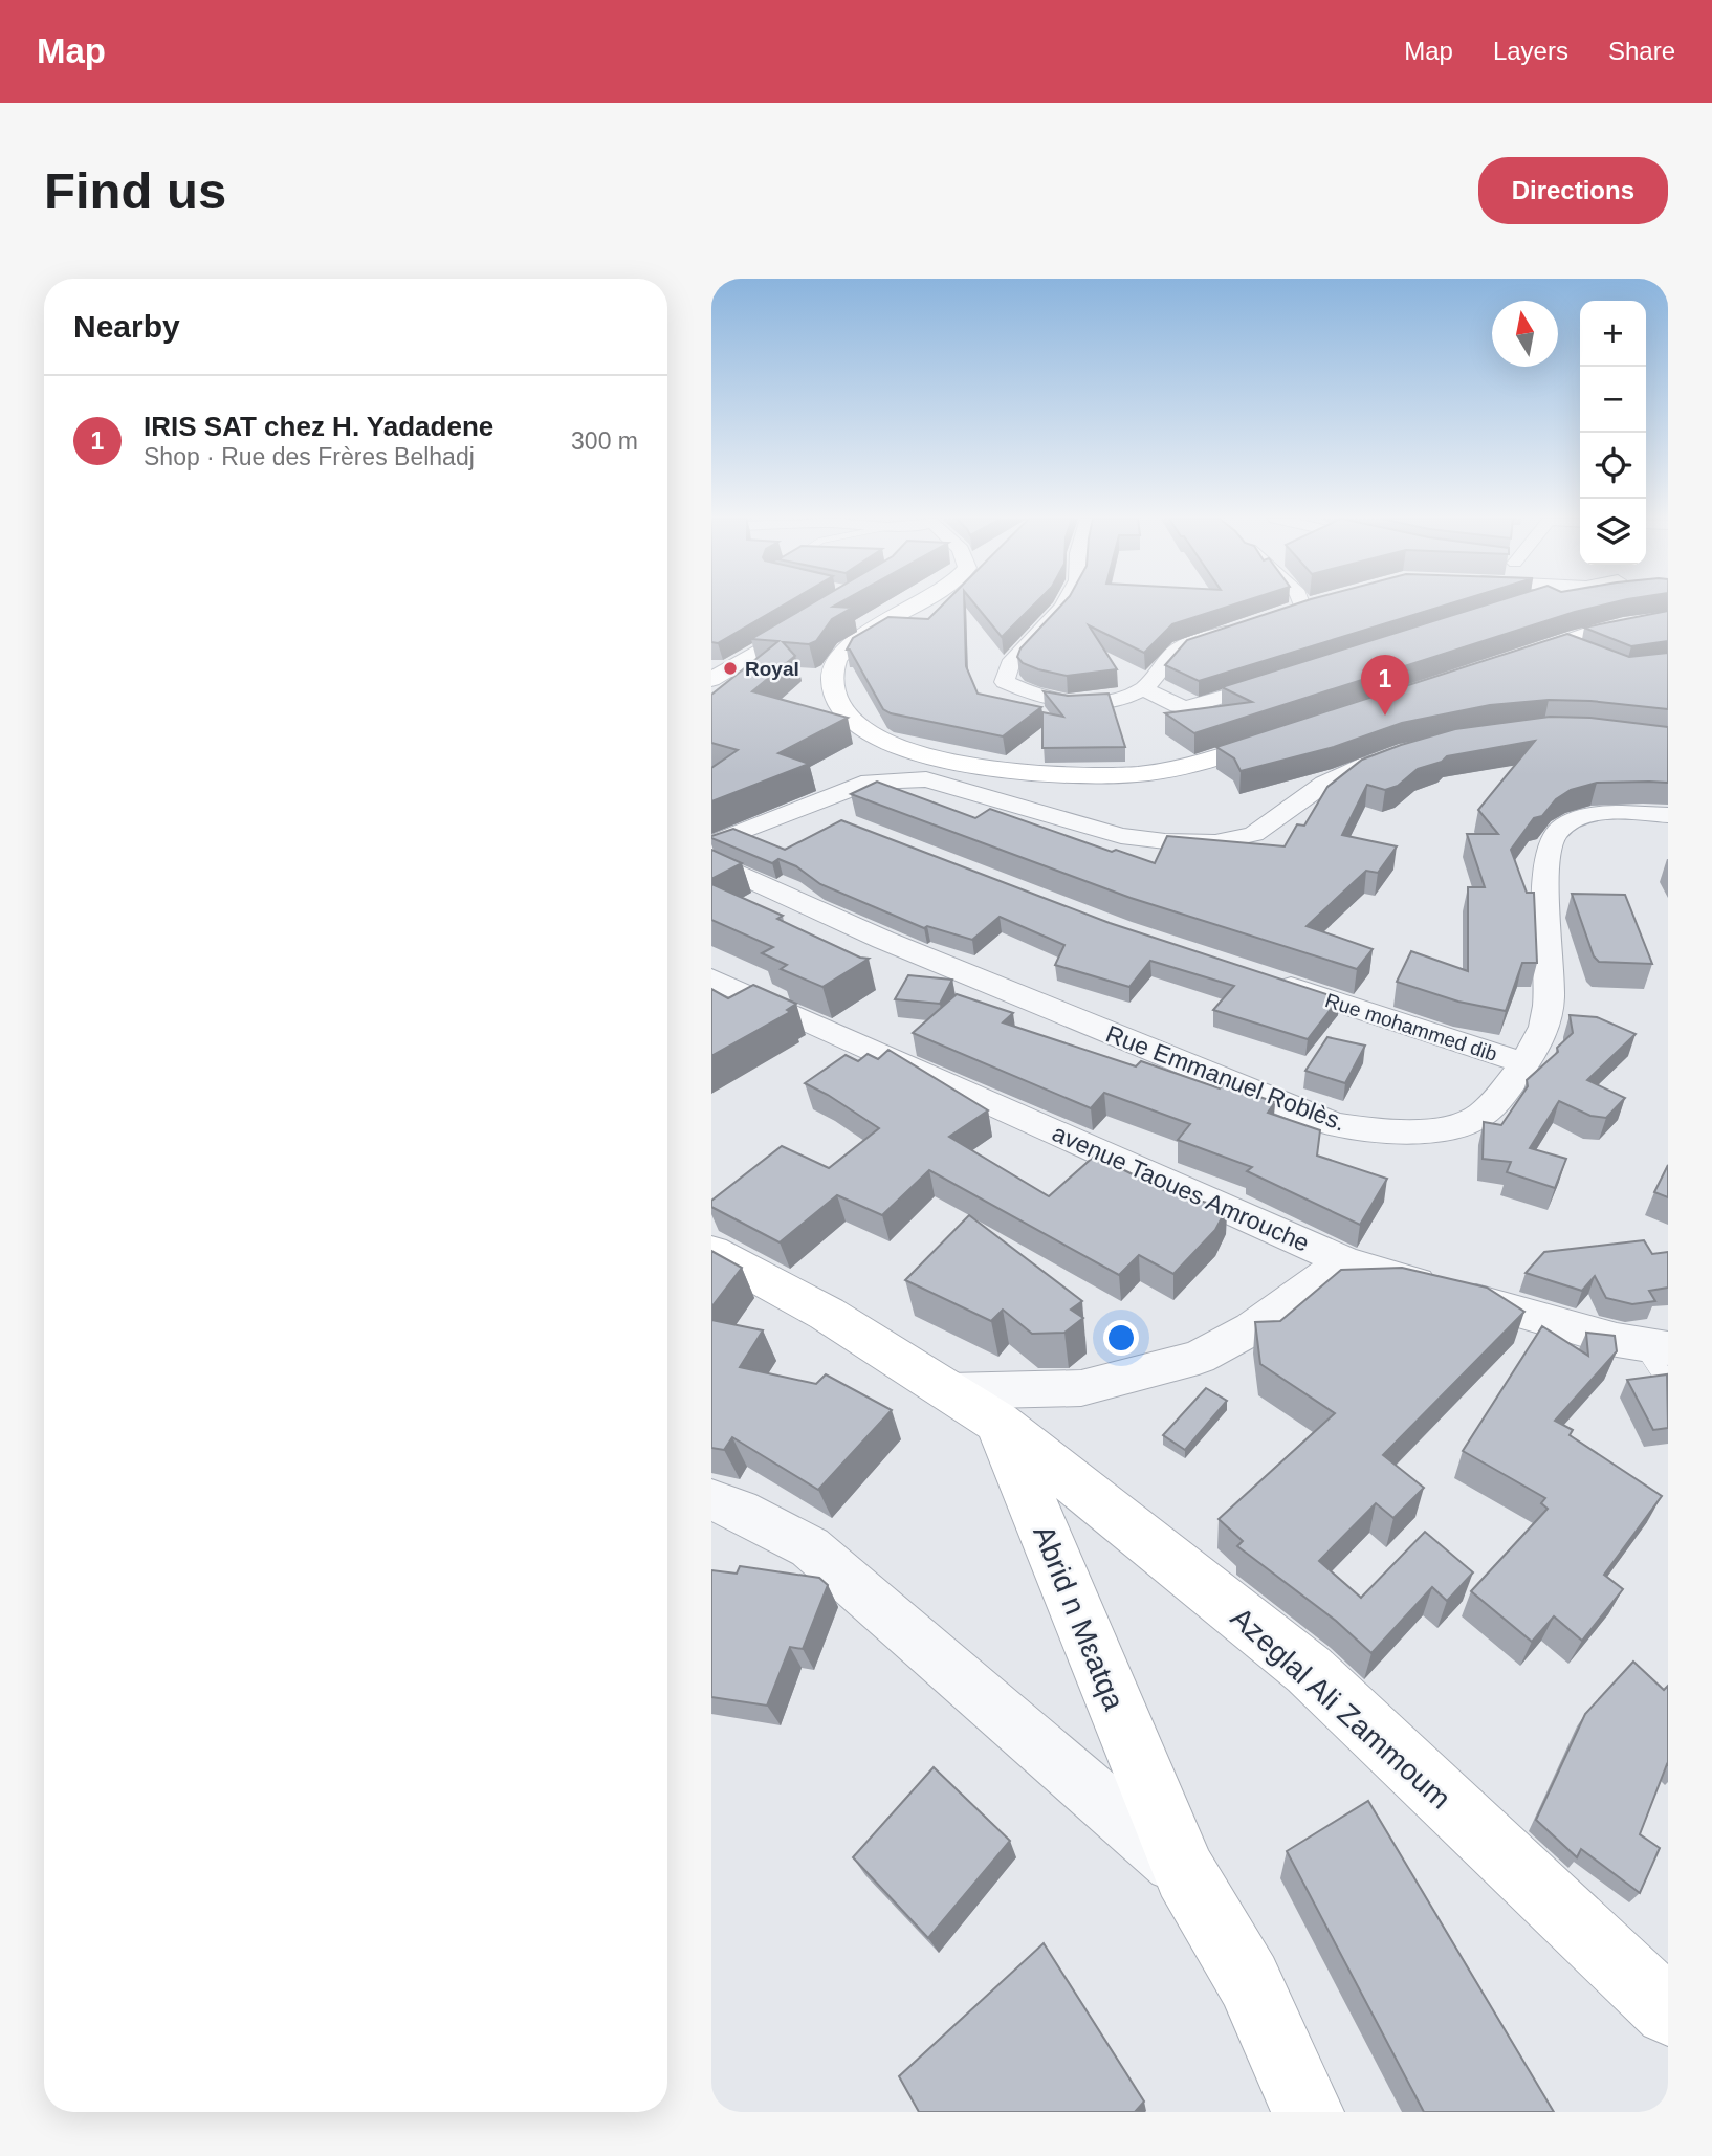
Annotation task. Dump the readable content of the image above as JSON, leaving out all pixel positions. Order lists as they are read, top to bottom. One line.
{"streets":{"main road":["Abrid n Mɛatqa","Azeglal Ali Zammoum"],"street":["Rue mohammed dib","Rue Emmanuel Roblès.","avenue Taoues Amrouche"]},"crossings":[["Rue mohammed dib","Rue Emmanuel Roblès."],["Abrid n Mɛatqa","Azeglal Ali Zammoum"]],"places":["Royal"],"north":"top","page":{"header":"Map","nav":["Map","Layers","Share"],"buttons":"Directions","title":"Find us","heading":"Nearby","map_buttons":["+","−"],"list":[{"mark":"1","name":"IRIS SAT chez H. Yadadene","note":"Shop · Rue des Frères Belhadj","value":"300 m"}],"pins":"1"}}
